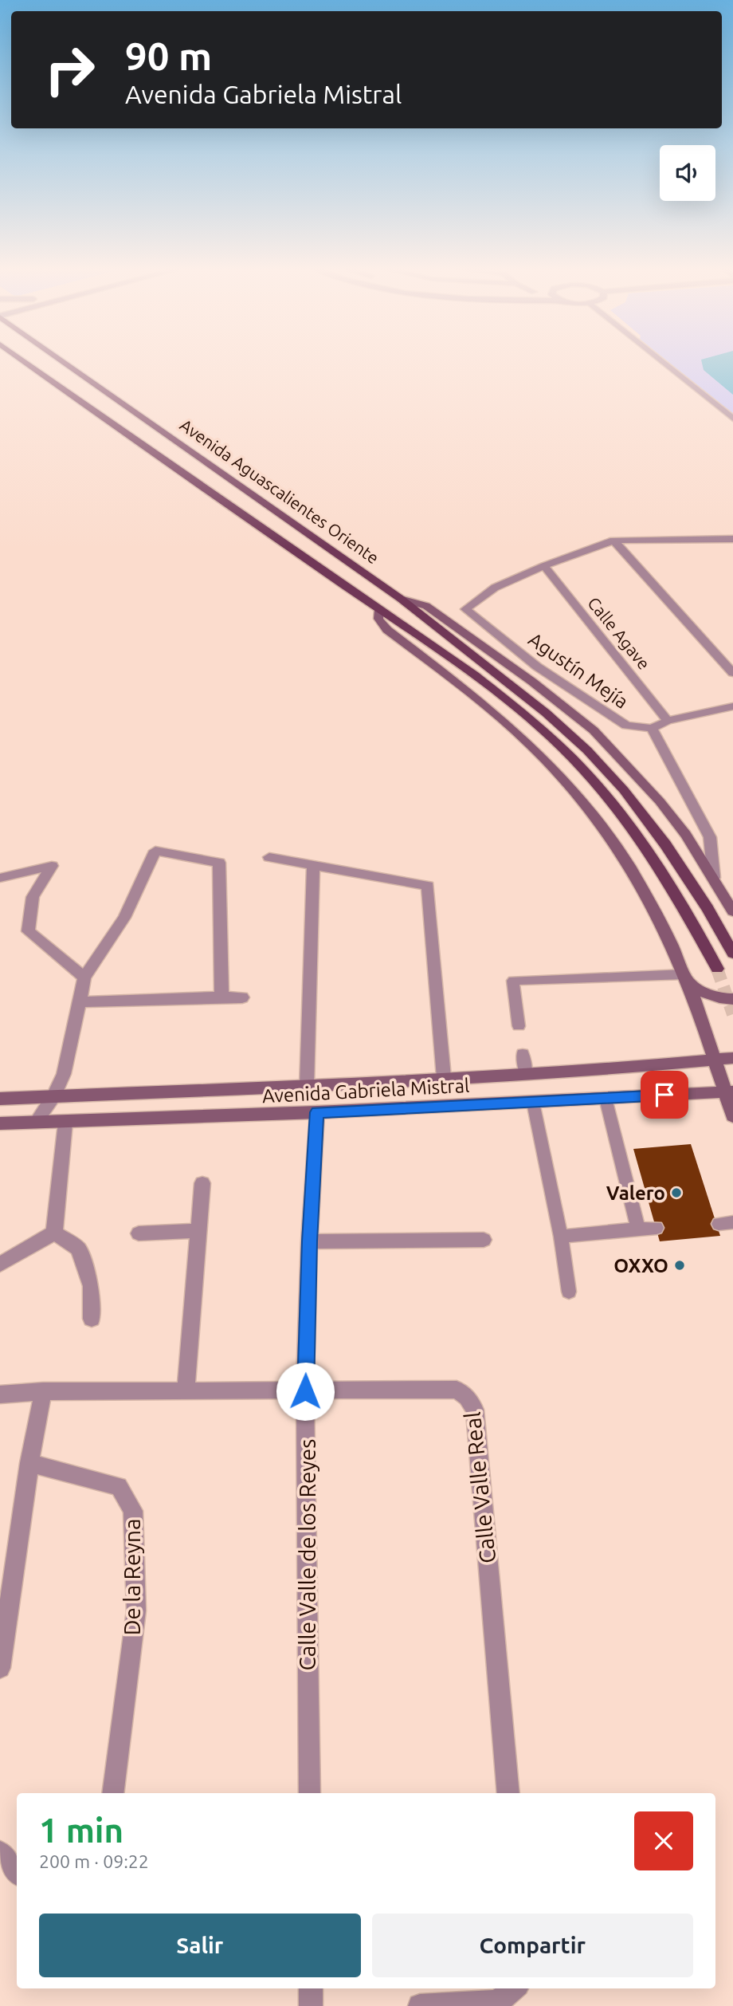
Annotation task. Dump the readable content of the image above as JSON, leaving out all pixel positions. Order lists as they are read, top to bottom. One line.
{"streets":{"main road":["Avenida Aguascalientes Oriente","Avenida Gabriela Mistral"],"street":["Calle Agave","Agustín Mejía","Calle Valle Real","Calle Valle de los Reyes","De la Reyna"]},"crossings":[["Calle Agave","Agustín Mejía"],["Avenida Gabriela Mistral","Calle Valle de los Reyes"],["Calle Valle Real","Calle Valle de los Reyes"]],"places":["Valero","OXXO"],"page":{"turn":["90 m","Avenida Gabriela Mistral"],"heading":["1 min","200 m · 09:22"],"buttons":["Salir","Compartir"]}}
